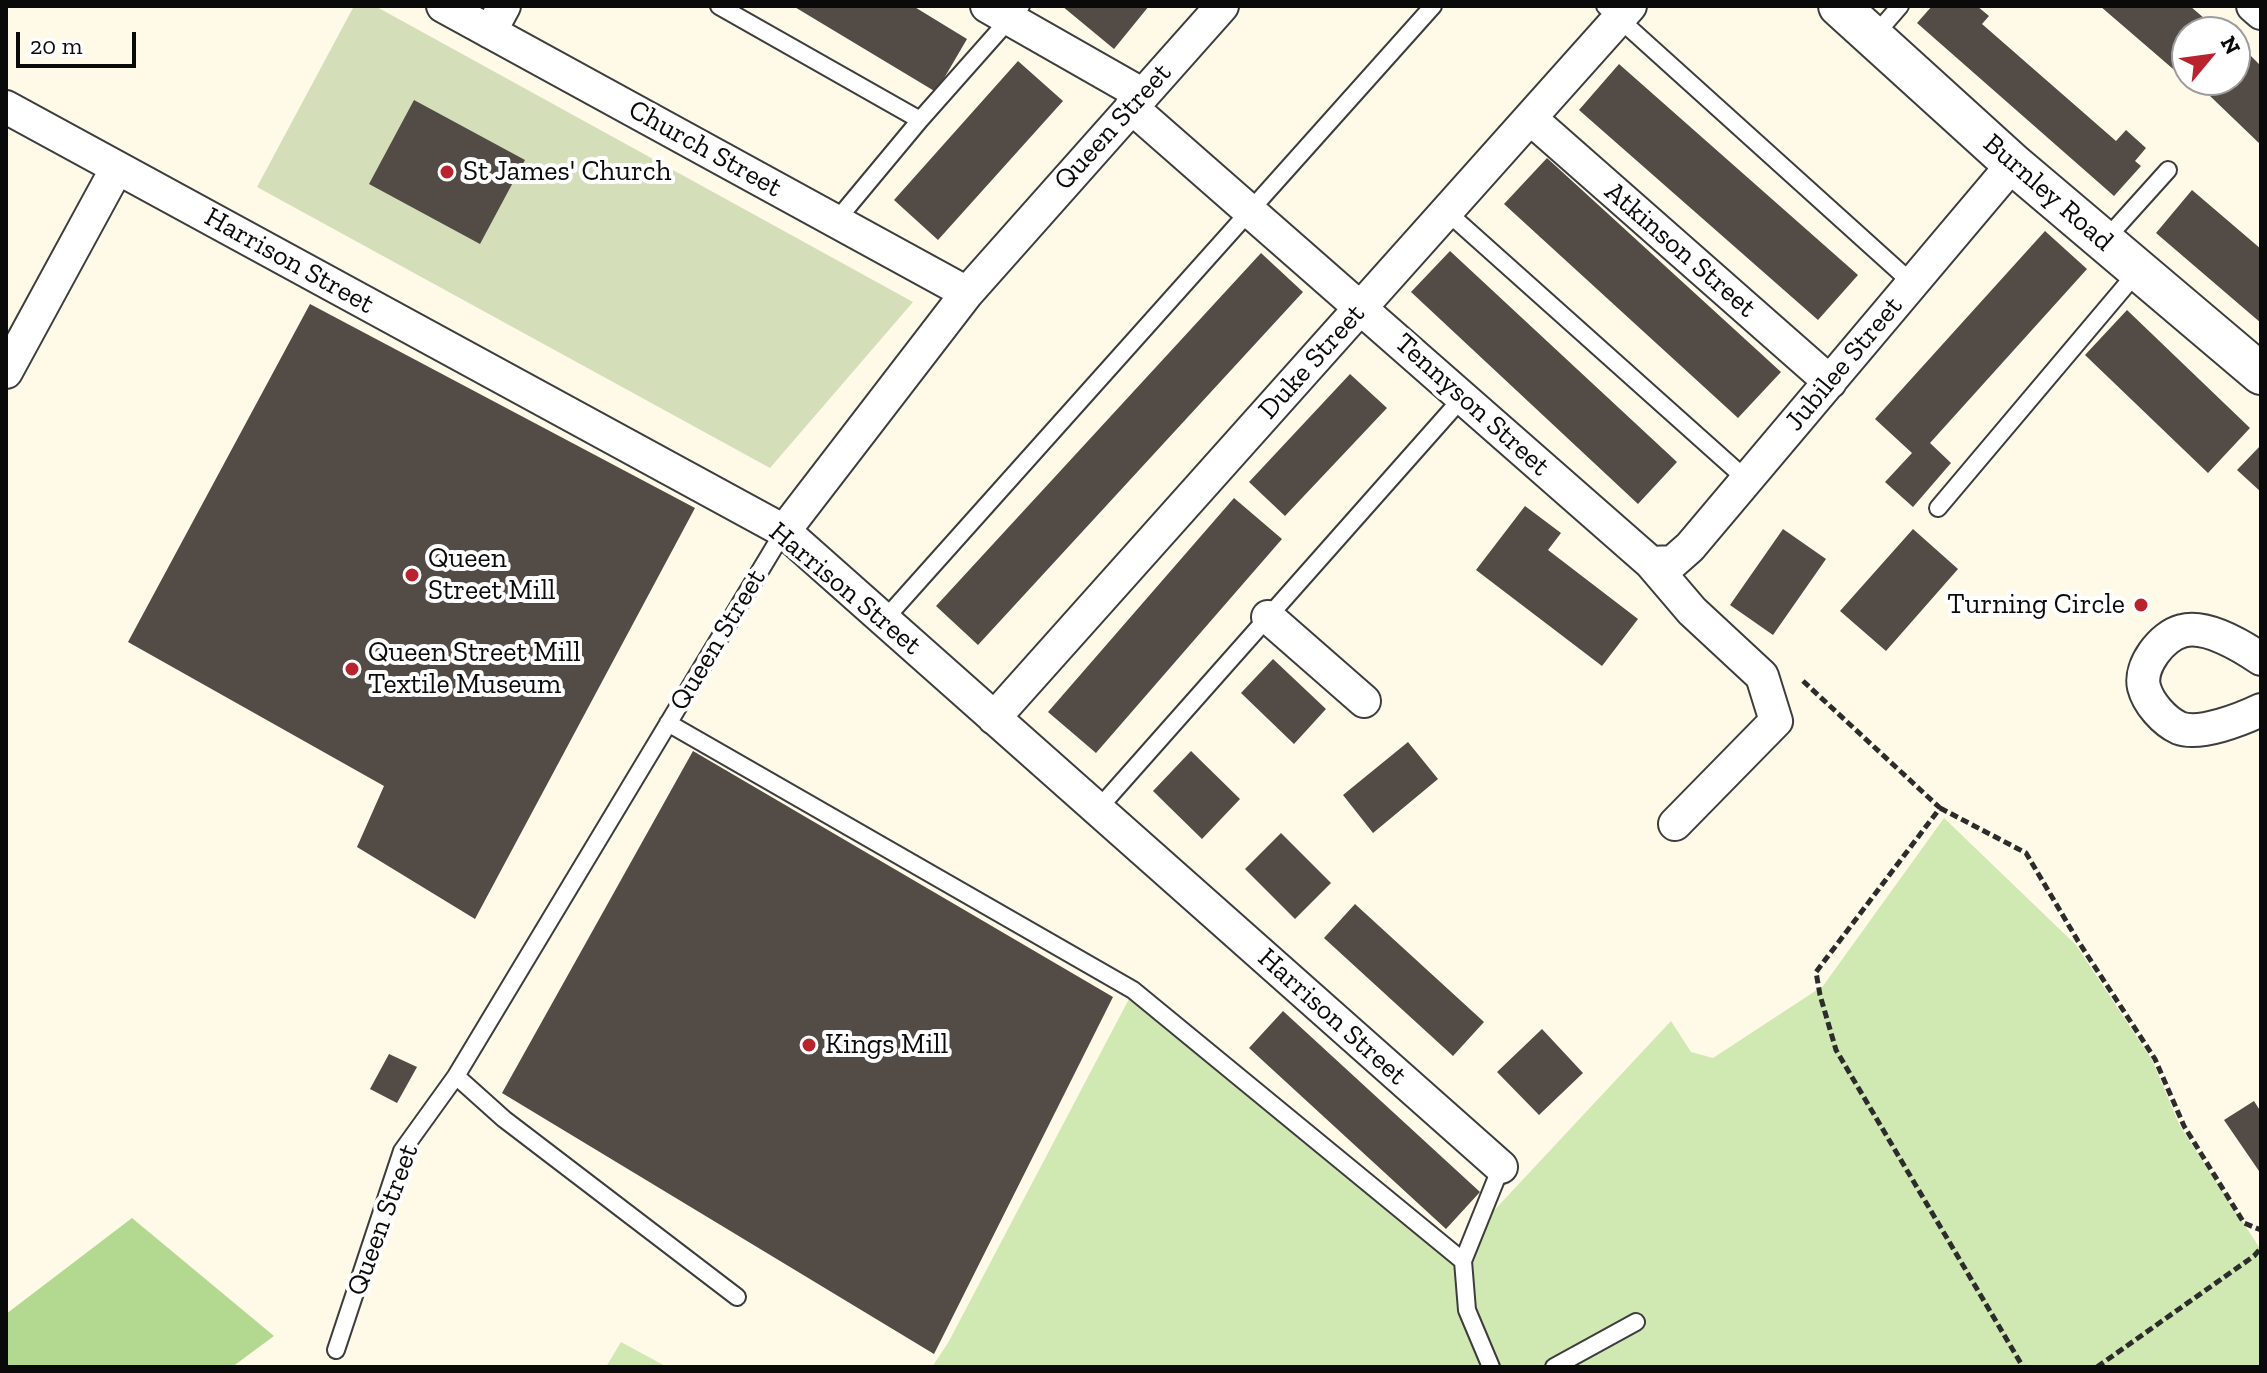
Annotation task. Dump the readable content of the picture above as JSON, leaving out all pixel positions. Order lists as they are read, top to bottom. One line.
{"streets":{"street":["Queen Street","Church Street","Burnley Road","Atkinson Street","Harrison Street","Duke Street","Jubilee Street","Tennyson Street"]},"crossings":[["Queen Street","Church Street"],["Queen Street","Harrison Street"],["Queen Street","Tennyson Street"],["Burnley Road","Jubilee Street"],["Atkinson Street","Duke Street"],["Atkinson Street","Jubilee Street"],["Harrison Street","Duke Street"],["Duke Street","Tennyson Street"],["Jubilee Street","Tennyson Street"]],"places":["St James' Church","Queen Street Mill","Turning Circle","Queen Street Mill Textile Museum","Kings Mill"],"scale_bar":"20 m","north":"top right"}
